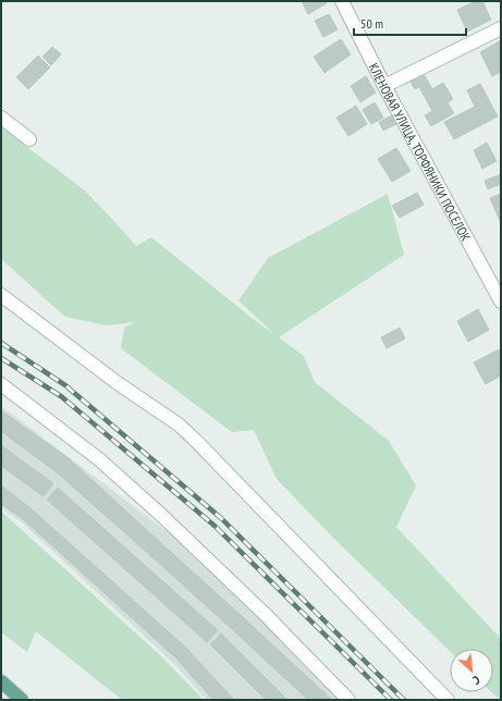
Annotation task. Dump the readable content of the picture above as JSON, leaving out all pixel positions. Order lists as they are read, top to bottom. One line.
{"streets":{"street":["КЛЕНОВАЯ УЛИЦА, ТОРФЯНИКИ ПОСЕЛОК"]},"scale_bar":"50 m","north":"bottom right"}
